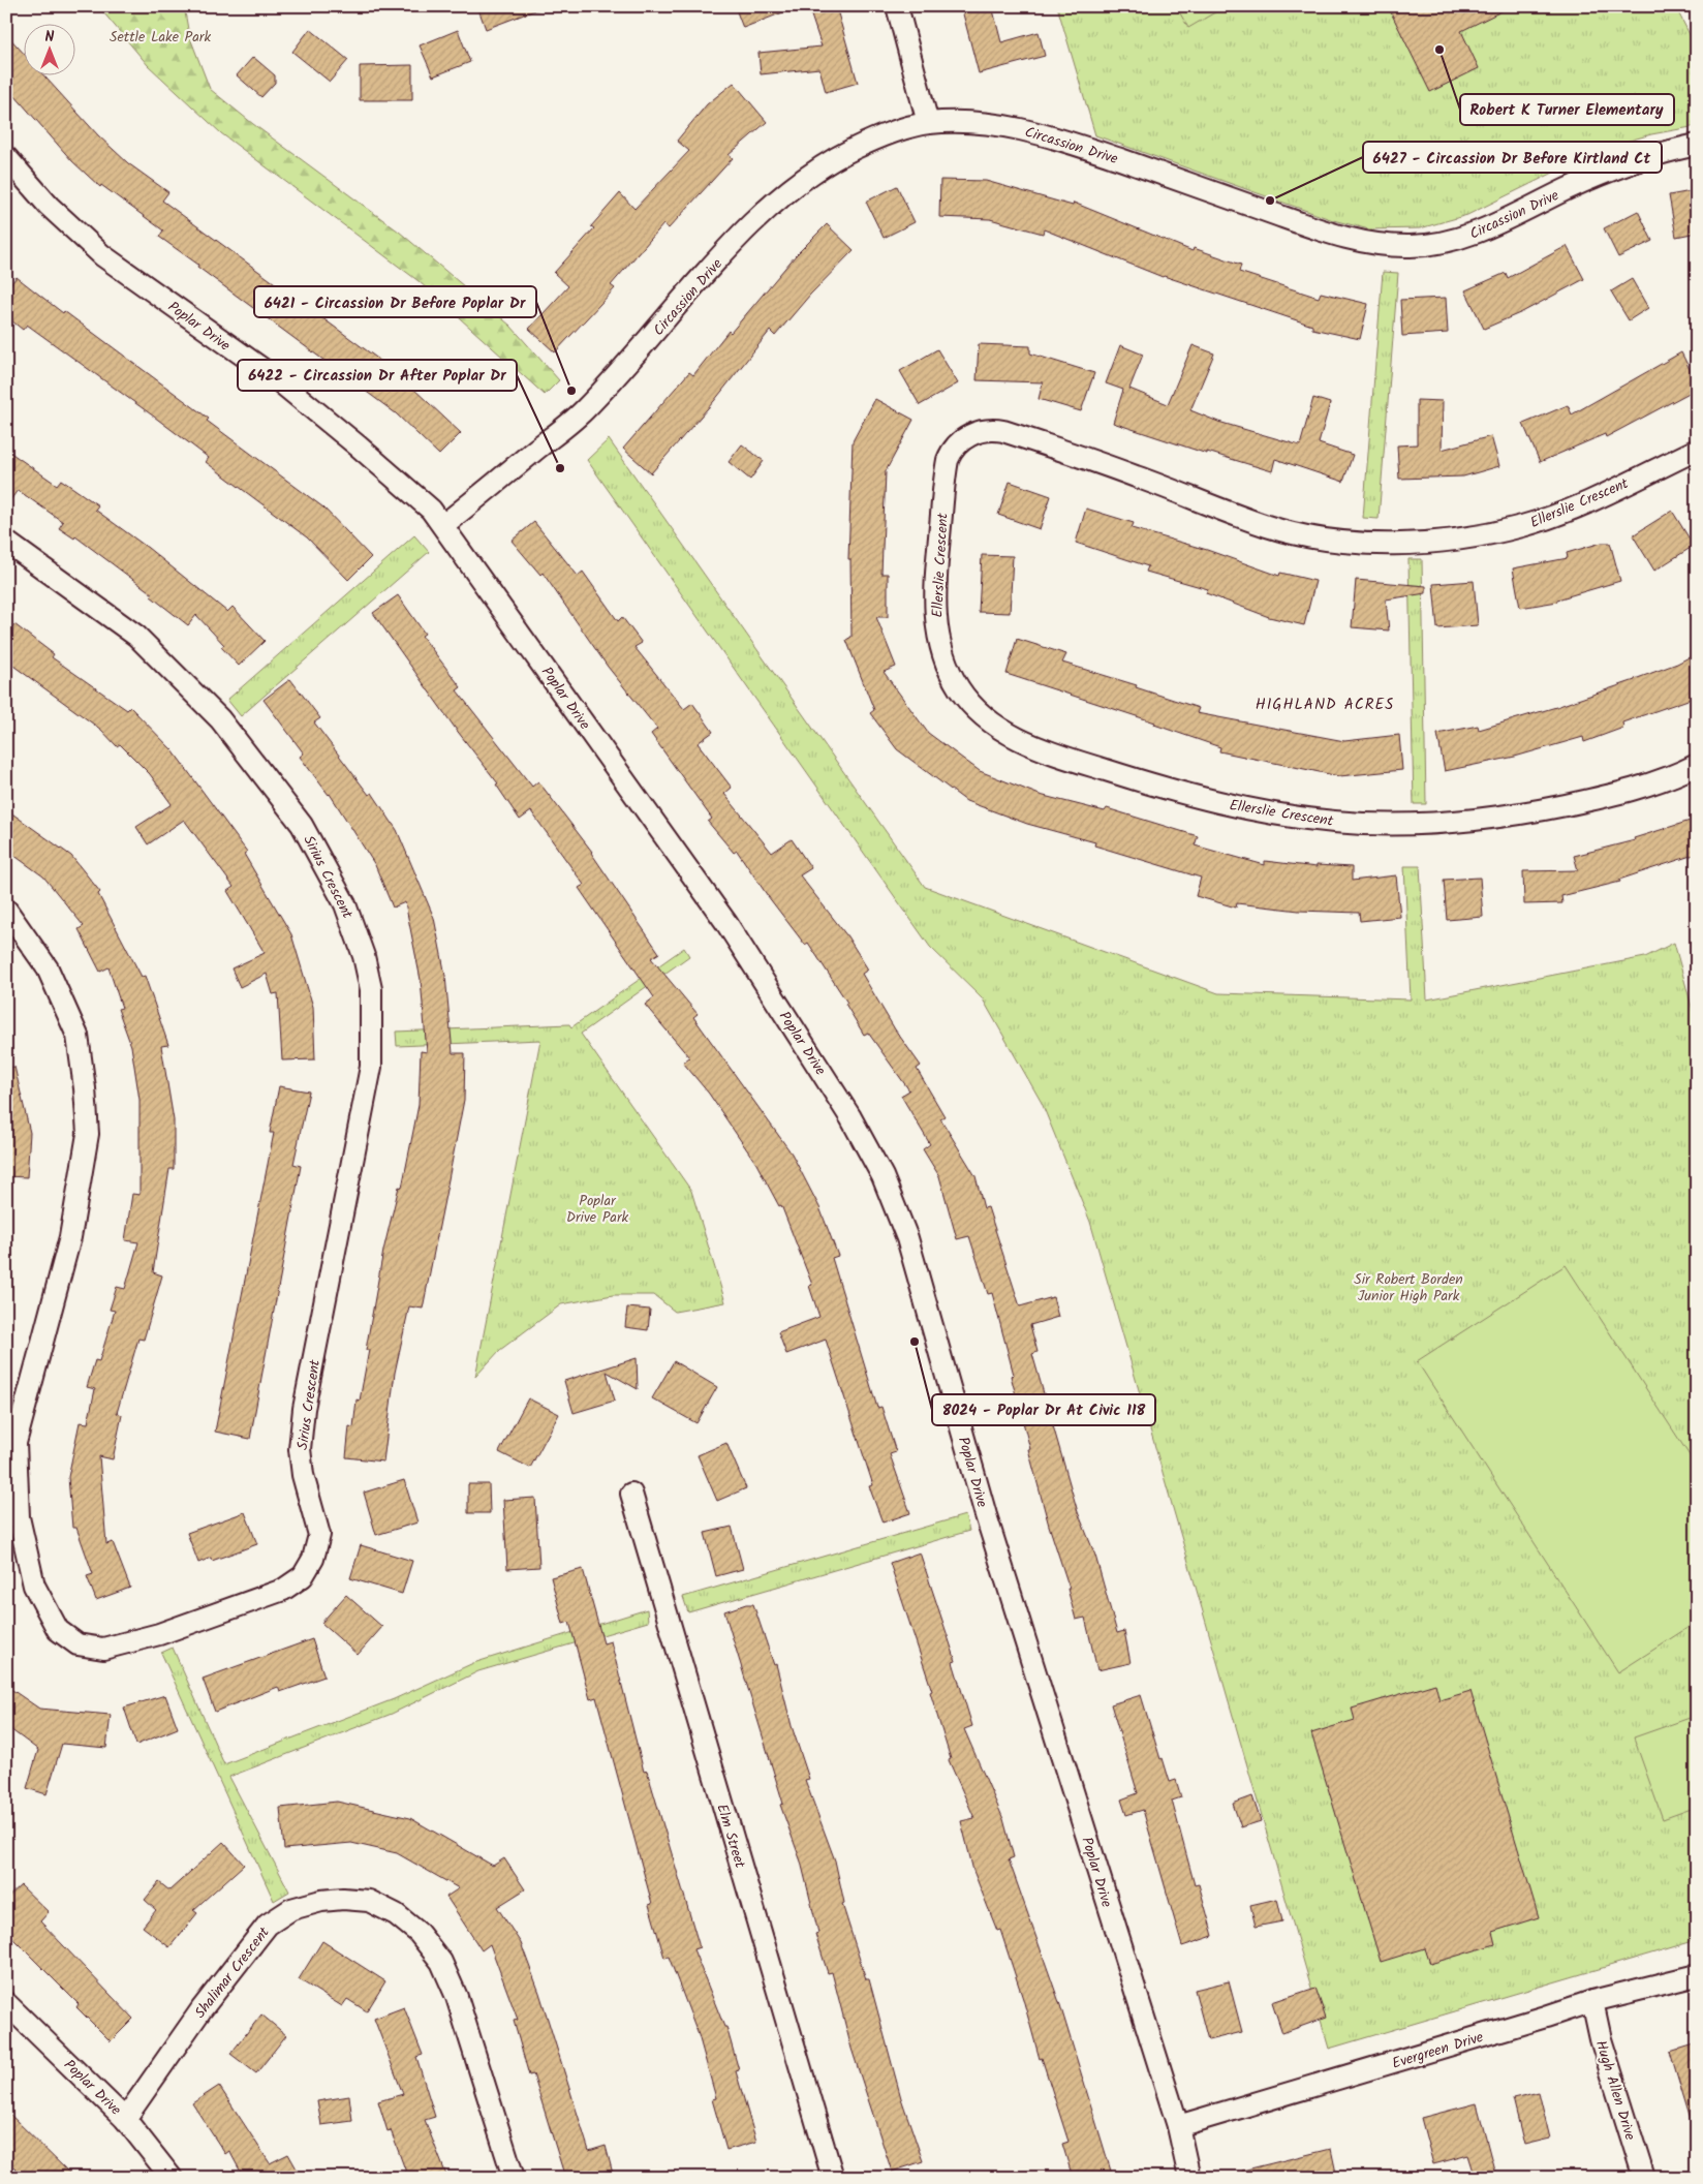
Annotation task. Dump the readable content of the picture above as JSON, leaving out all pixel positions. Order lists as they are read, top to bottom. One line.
{"streets":{"street":["Circassion Drive","Poplar Drive","Ellerslie Crescent","Sirius Crescent","Elm Street","Shalimar Crescent","Evergreen Drive","Hugh Allen Drive"]},"crossings":[["Circassion Drive","Poplar Drive"],["Poplar Drive","Shalimar Crescent"],["Poplar Drive","Evergreen Drive"],["Evergreen Drive","Hugh Allen Drive"]],"districts":["HIGHLAND ACRES"],"parks":["Settle Lake Park","Poplar Drive Park","Sir Robert Borden Junior High Park"],"places":["Robert K Turner Elementary","6427 - Circassion Dr Before Kirtland Ct","6421 - Circassion Dr Before Poplar Dr","6422 - Circassion Dr After Poplar Dr","8024 - Poplar Dr At Civic 118"],"north":"top"}
